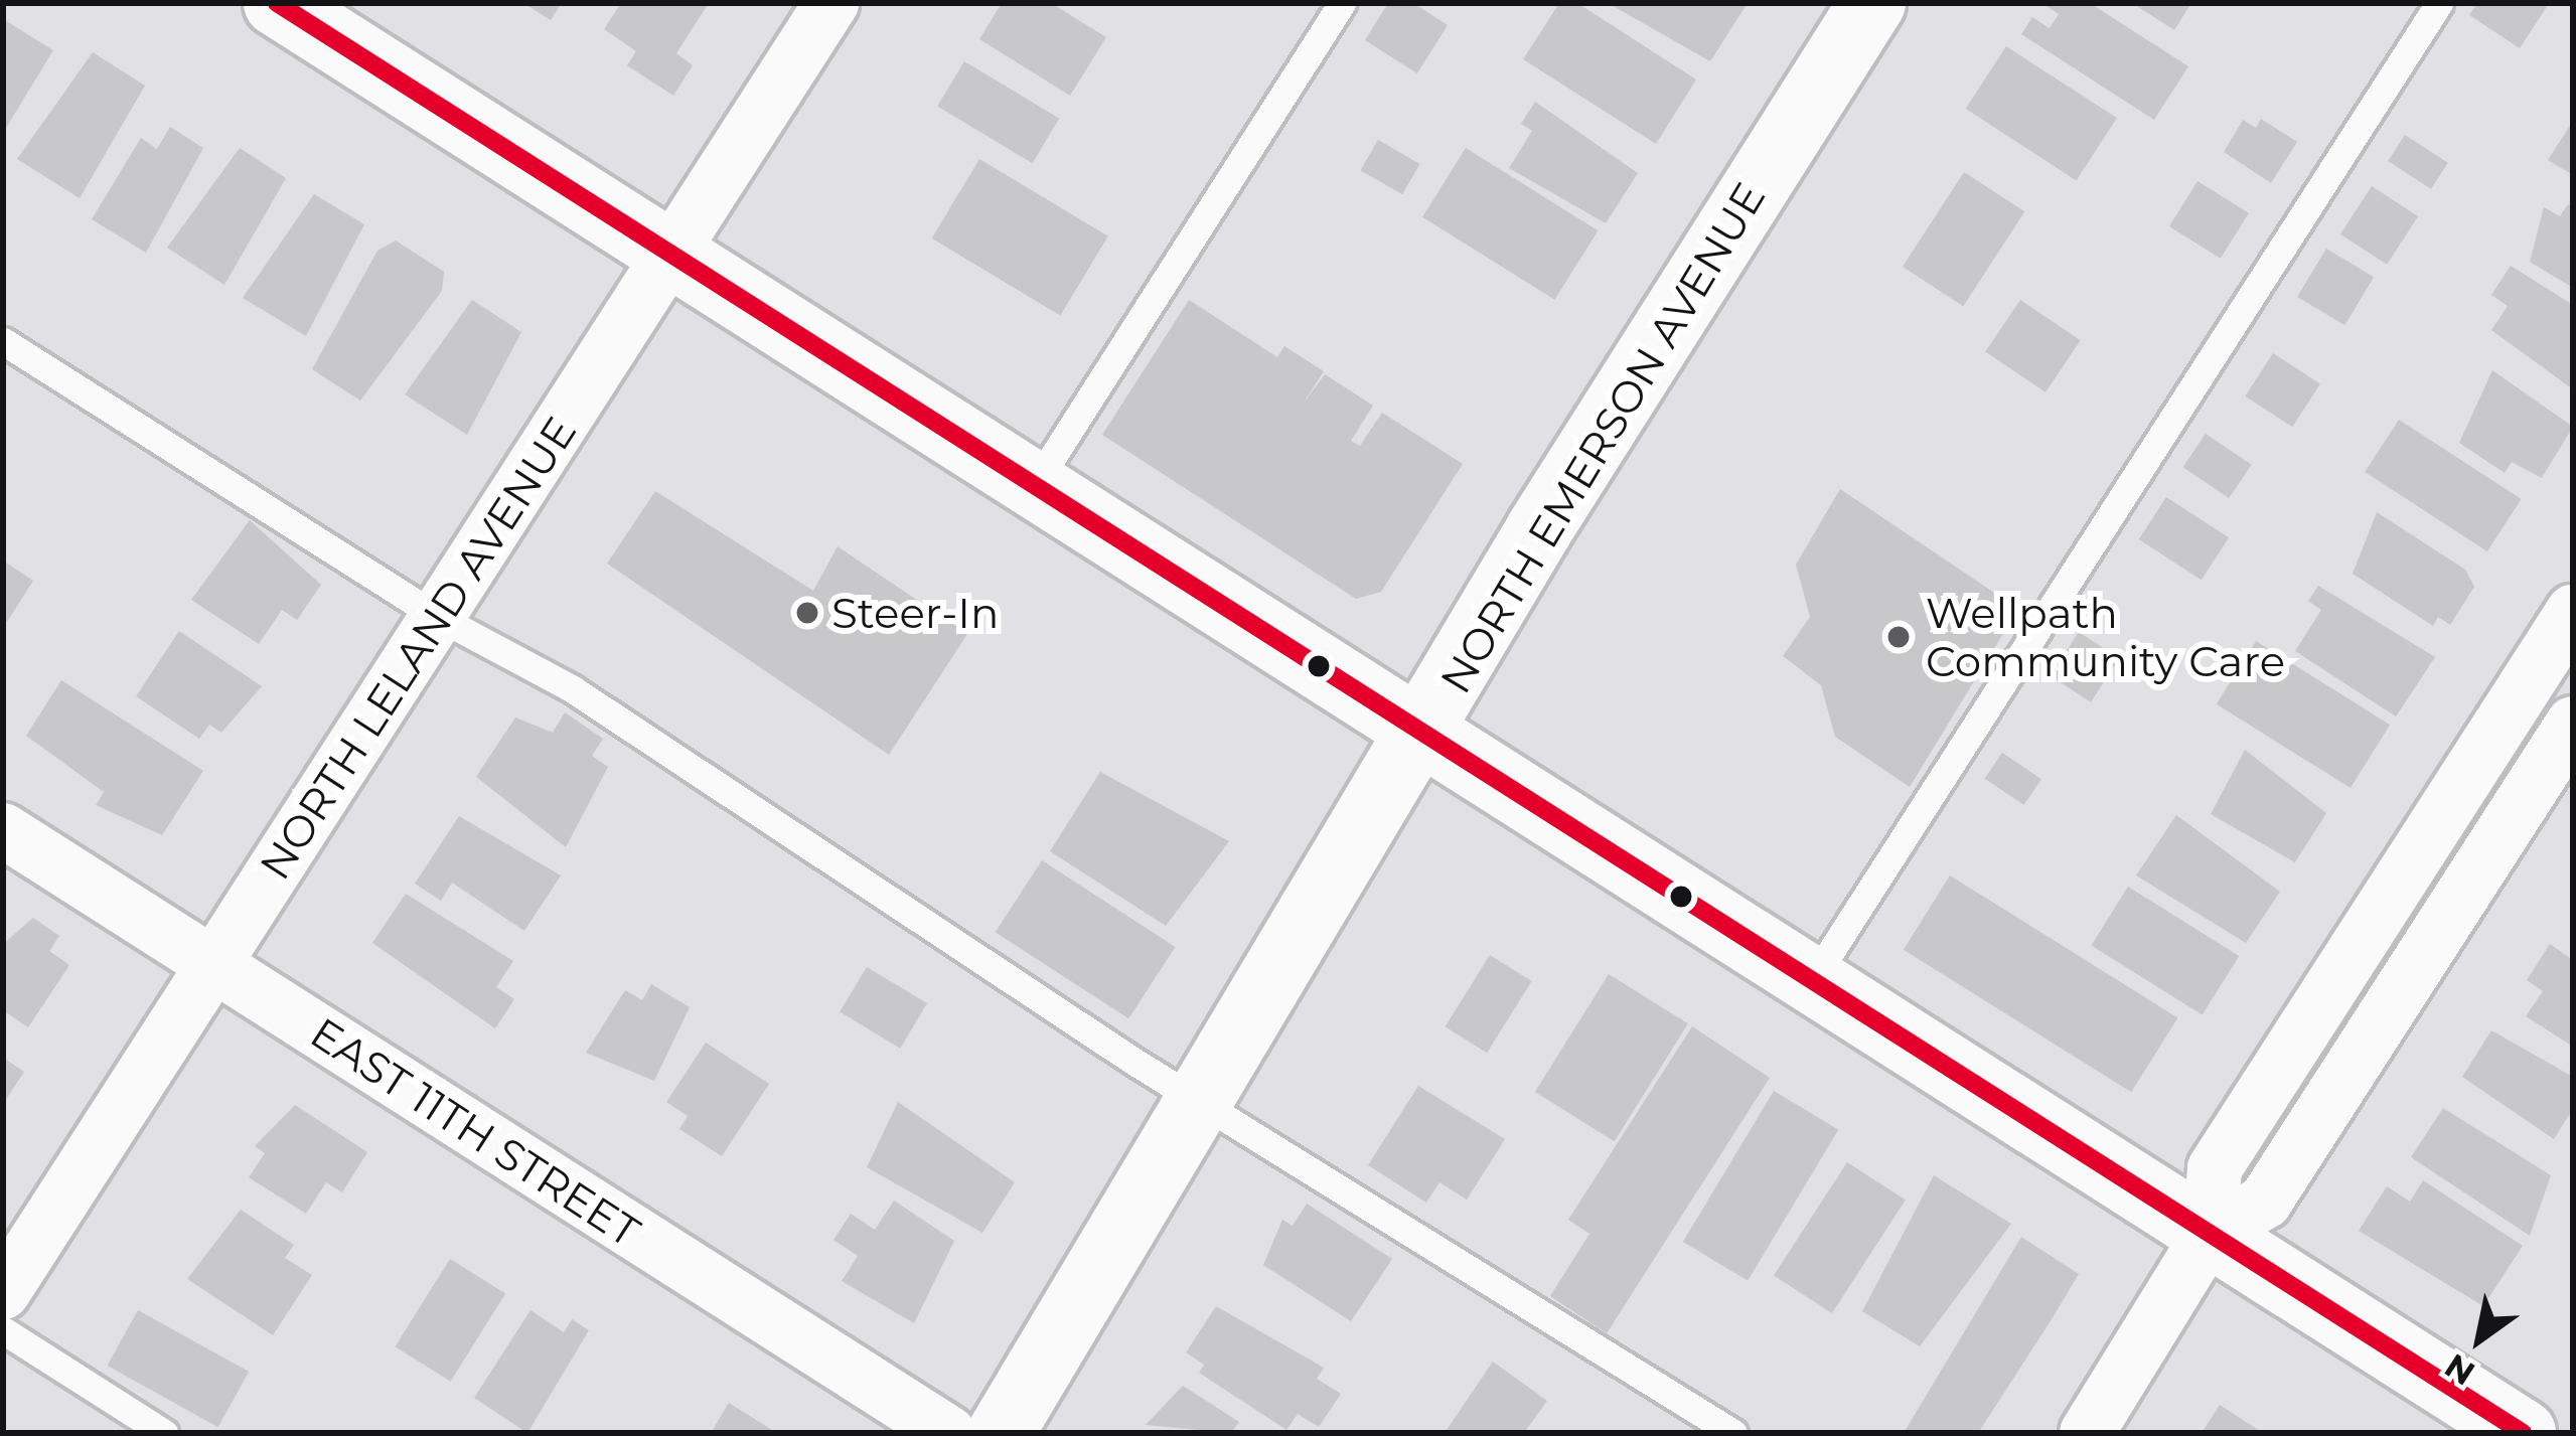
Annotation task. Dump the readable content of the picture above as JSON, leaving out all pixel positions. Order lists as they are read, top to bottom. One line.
{"streets":{"main road":["NORTH EMERSON AVENUE"],"street":["NORTH LELAND AVENUE","EAST 11TH STREET"]},"crossings":[["NORTH LELAND AVENUE","EAST 11TH STREET"]],"places":["Steer-In","Wellpath Community Care"],"north":"bottom left"}
